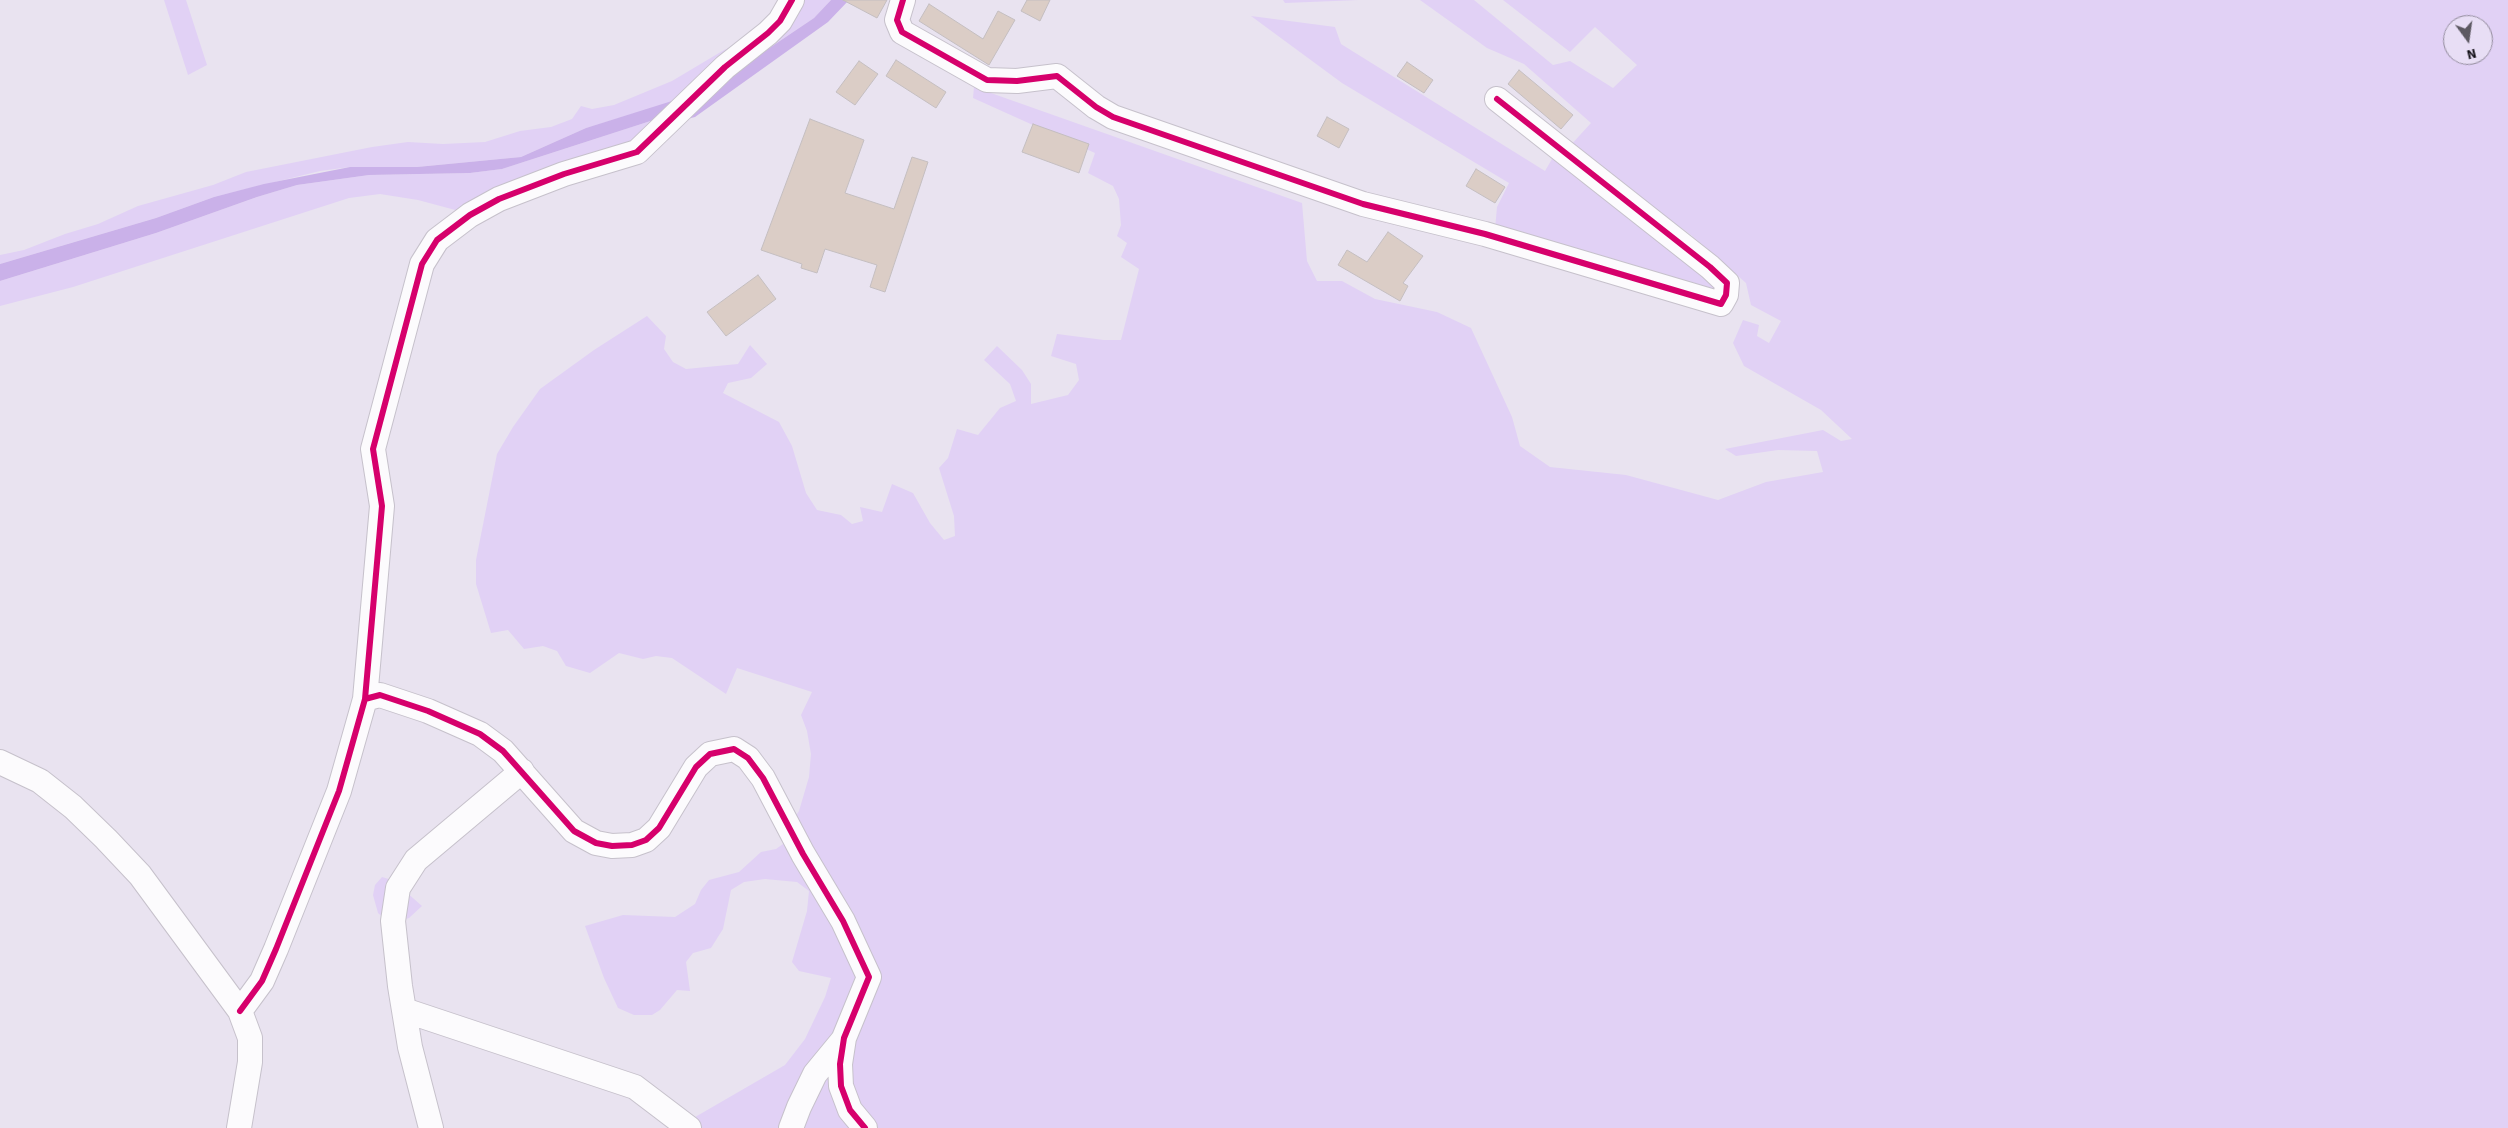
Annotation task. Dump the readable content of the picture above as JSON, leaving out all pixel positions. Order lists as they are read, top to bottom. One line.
{"north":"bottom"}
